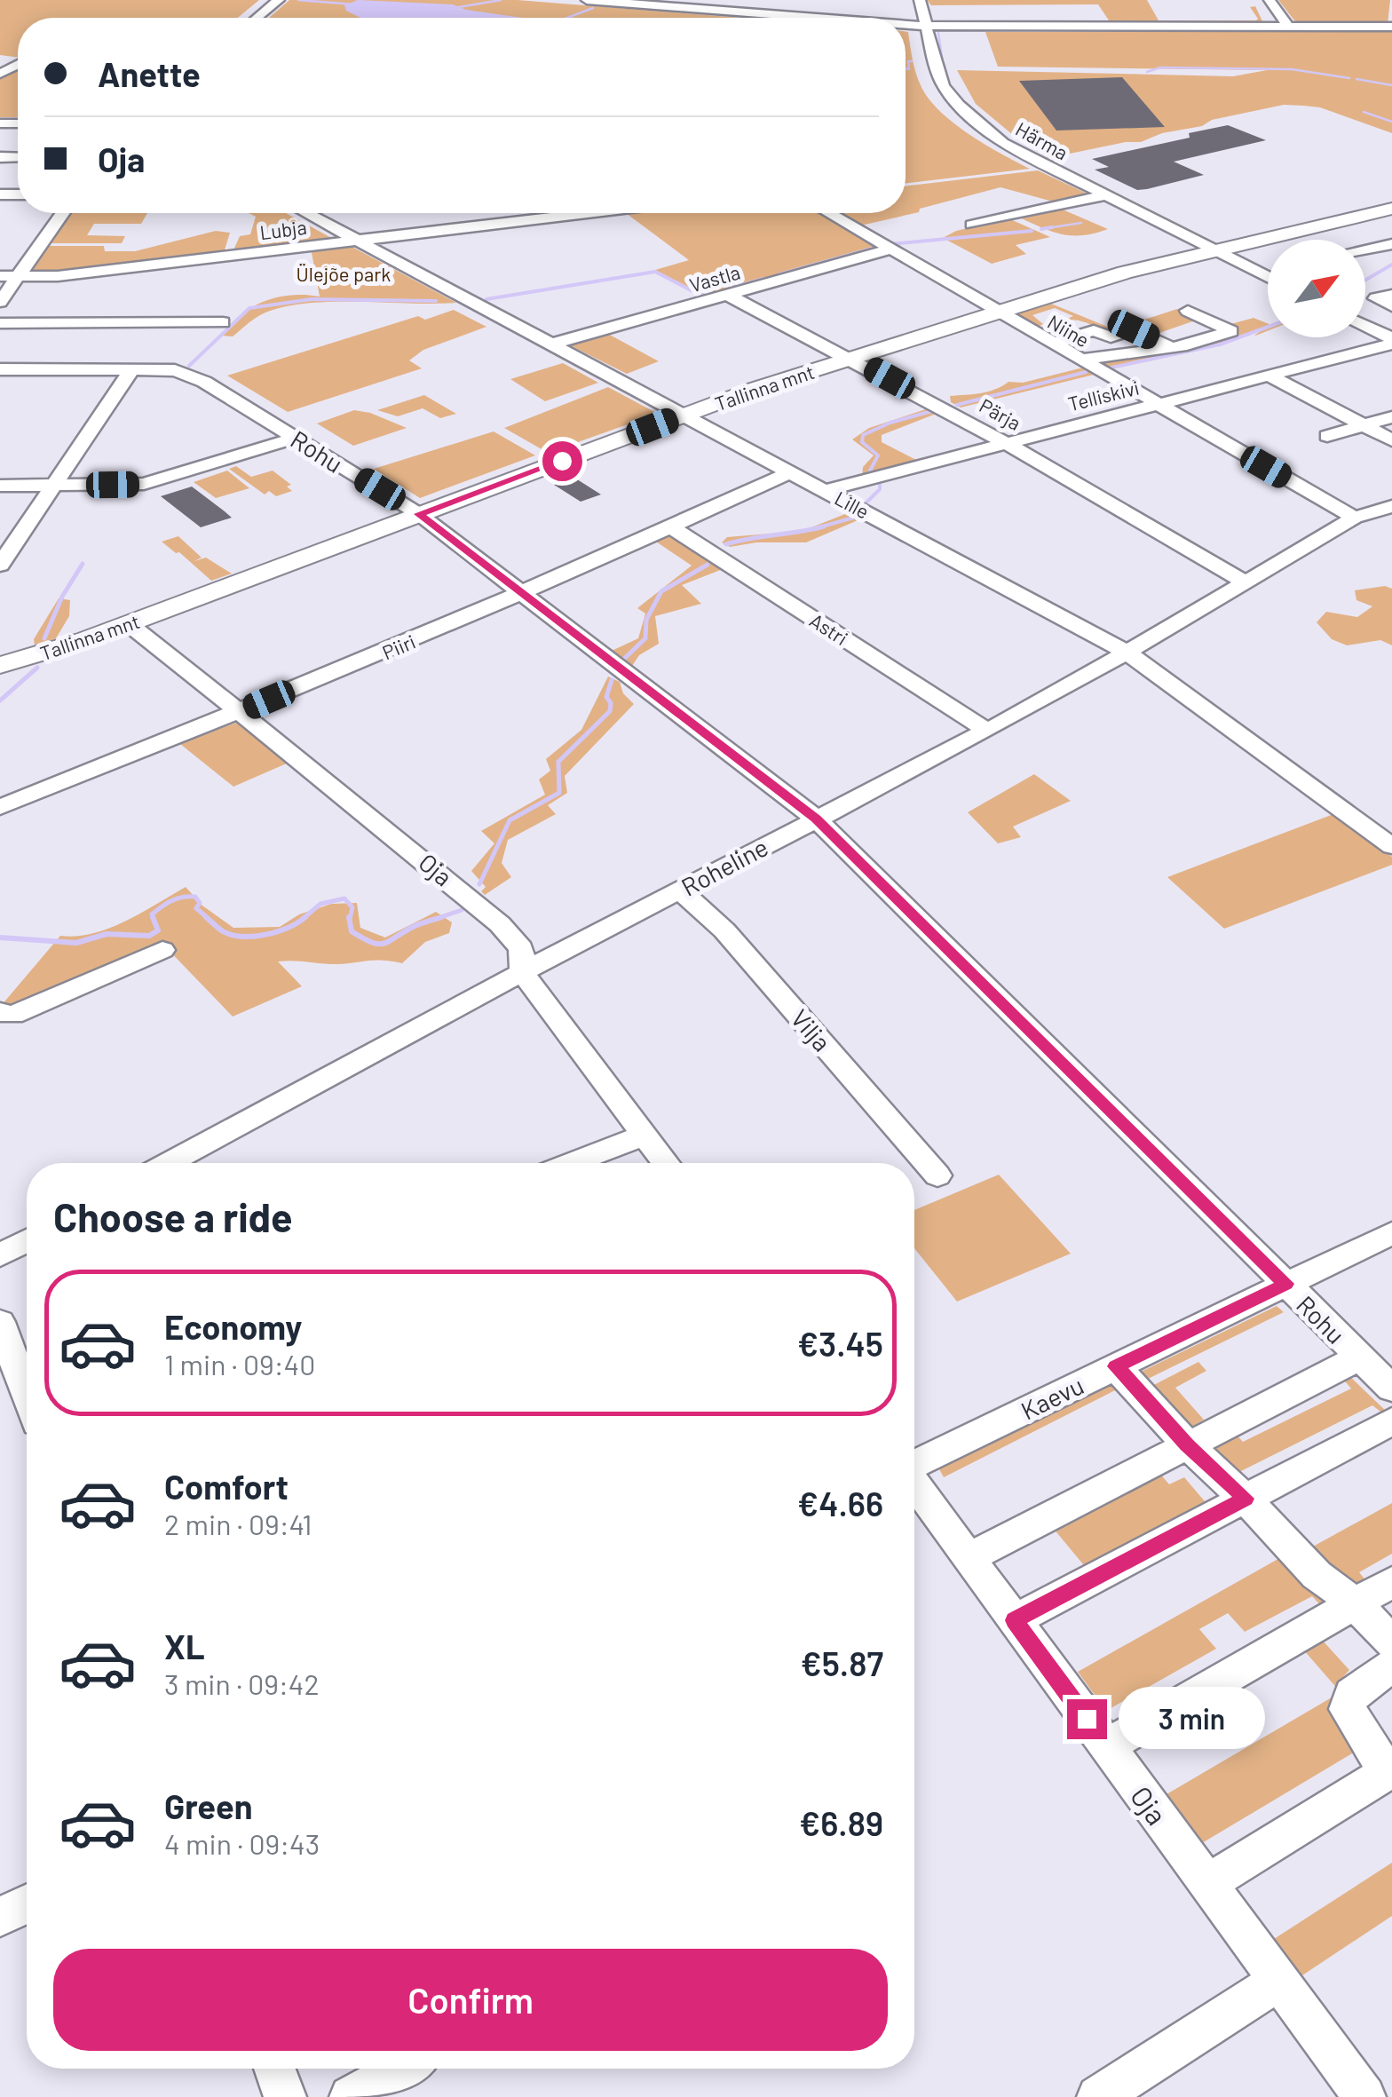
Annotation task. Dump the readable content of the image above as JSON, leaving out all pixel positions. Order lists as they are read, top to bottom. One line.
{"streets":{"main road":["Tallinna mnt"],"street":["Härma","Lubja","Vastla","Niine","Telliskivi","Pärja","Rohu","Lille","Astri","Piiri","Roheline","Oja","Vilja","Kaevu"]},"crossings":[["Härma","Tallinna mnt"],["Lubja","Lille"],["Vastla","Niine"],["Vastla","Pärja"],["Vastla","Lille"],["Niine","Tallinna mnt"],["Niine","Telliskivi"],["Niine","Roheline"],["Tallinna mnt","Pärja"],["Tallinna mnt","Rohu"],["Tallinna mnt","Lille"],["Tallinna mnt","Oja"],["Telliskivi","Pärja"],["Telliskivi","Lille"],["Pärja","Roheline"],["Rohu","Piiri"],["Rohu","Roheline"],["Rohu","Kaevu"],["Lille","Piiri"],["Lille","Roheline"],["Astri","Piiri"],["Astri","Roheline"],["Piiri","Oja"],["Roheline","Oja"],["Roheline","Vilja"]],"parks":["Ülejõe park"],"north":"top right","page":{"banner":["Anette","Oja"],"heading":"Choose a ride","list":[{"name":"Economy","note":"1 min · 09:40","value":"€3.45"},{"name":"Comfort","note":"2 min · 09:41","value":"€4.66"},{"name":"XL","note":"3 min · 09:42","value":"€5.87"},{"name":"Green","note":"4 min · 09:43","value":"€6.89"}],"bubble":"3 min","buttons":"Confirm"}}
